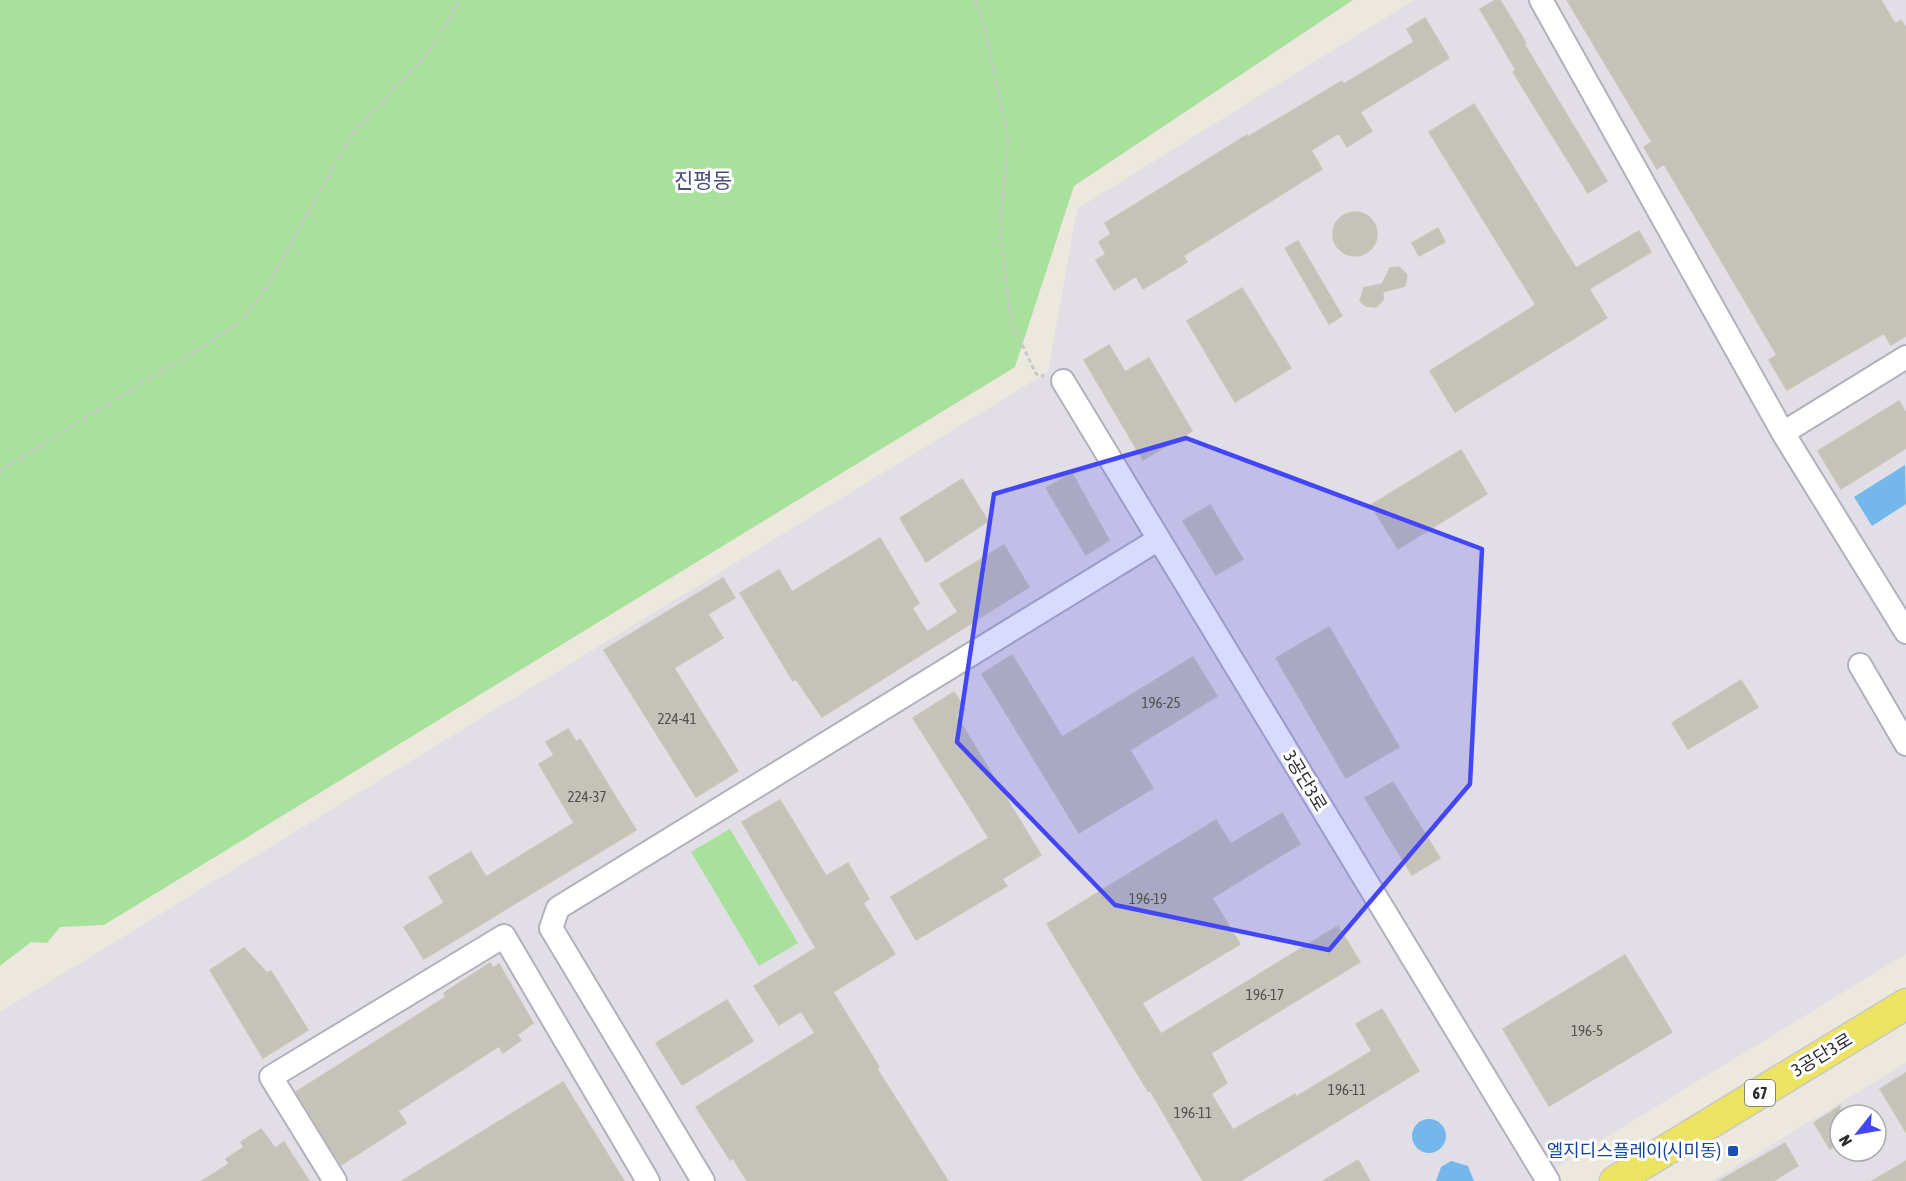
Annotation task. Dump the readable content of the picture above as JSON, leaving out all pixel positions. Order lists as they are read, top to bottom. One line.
{"streets":{"main road":["3공단3로","67"]},"districts":["진평동"],"places":{"transit":["엘지디스플레이(시미동)"]},"house_numbers":["196-25","224-41","224-37","196-19","196-17","196-5","196-11","196-11"],"north":"bottom left"}
